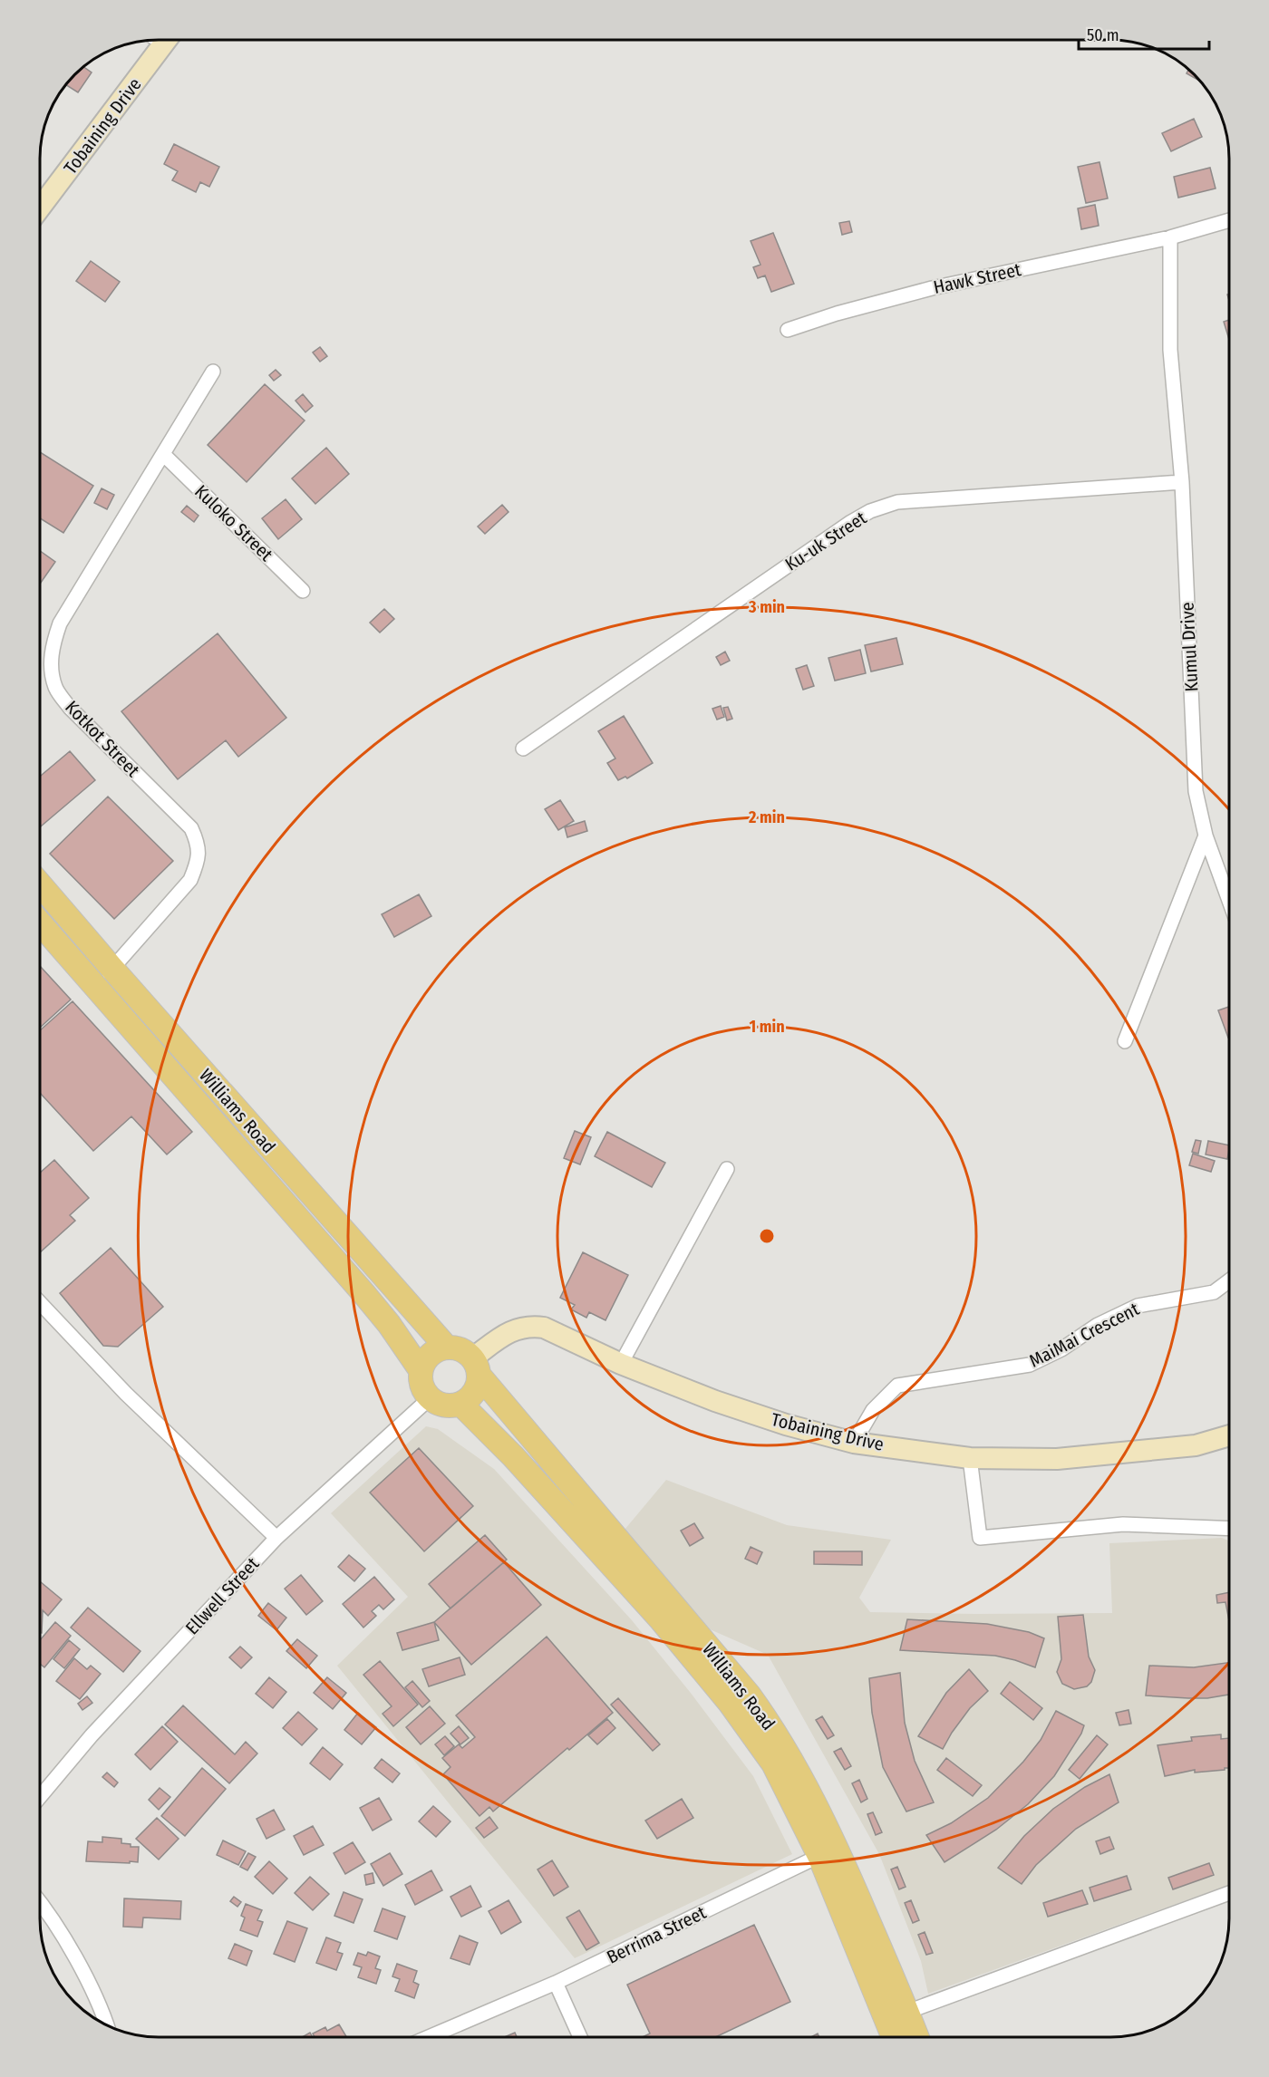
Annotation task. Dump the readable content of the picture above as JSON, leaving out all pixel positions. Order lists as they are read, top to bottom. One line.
{"streets":{"main road":["Williams Road"],"street":["Tobaining Drive","Hawk Street","Kuloko Street","Ku-uk Street","Kumul Drive","Kotkot Street","MaiMai Crescent","Ellwell Street","Berrima Street"]},"crossings":[["Tobaining Drive","Williams Road"],["Tobaining Drive","MaiMai Crescent"],["Tobaining Drive","Ellwell Street"],["Hawk Street","Kumul Drive"],["Kuloko Street","Kotkot Street"],["Ku-uk Street","Kumul Drive"],["Kotkot Street","Williams Road"],["Williams Road","Ellwell Street"],["Williams Road","Berrima Street"]],"scale_bar":"50 m","rings":["3 min","2 min","1 min"]}
